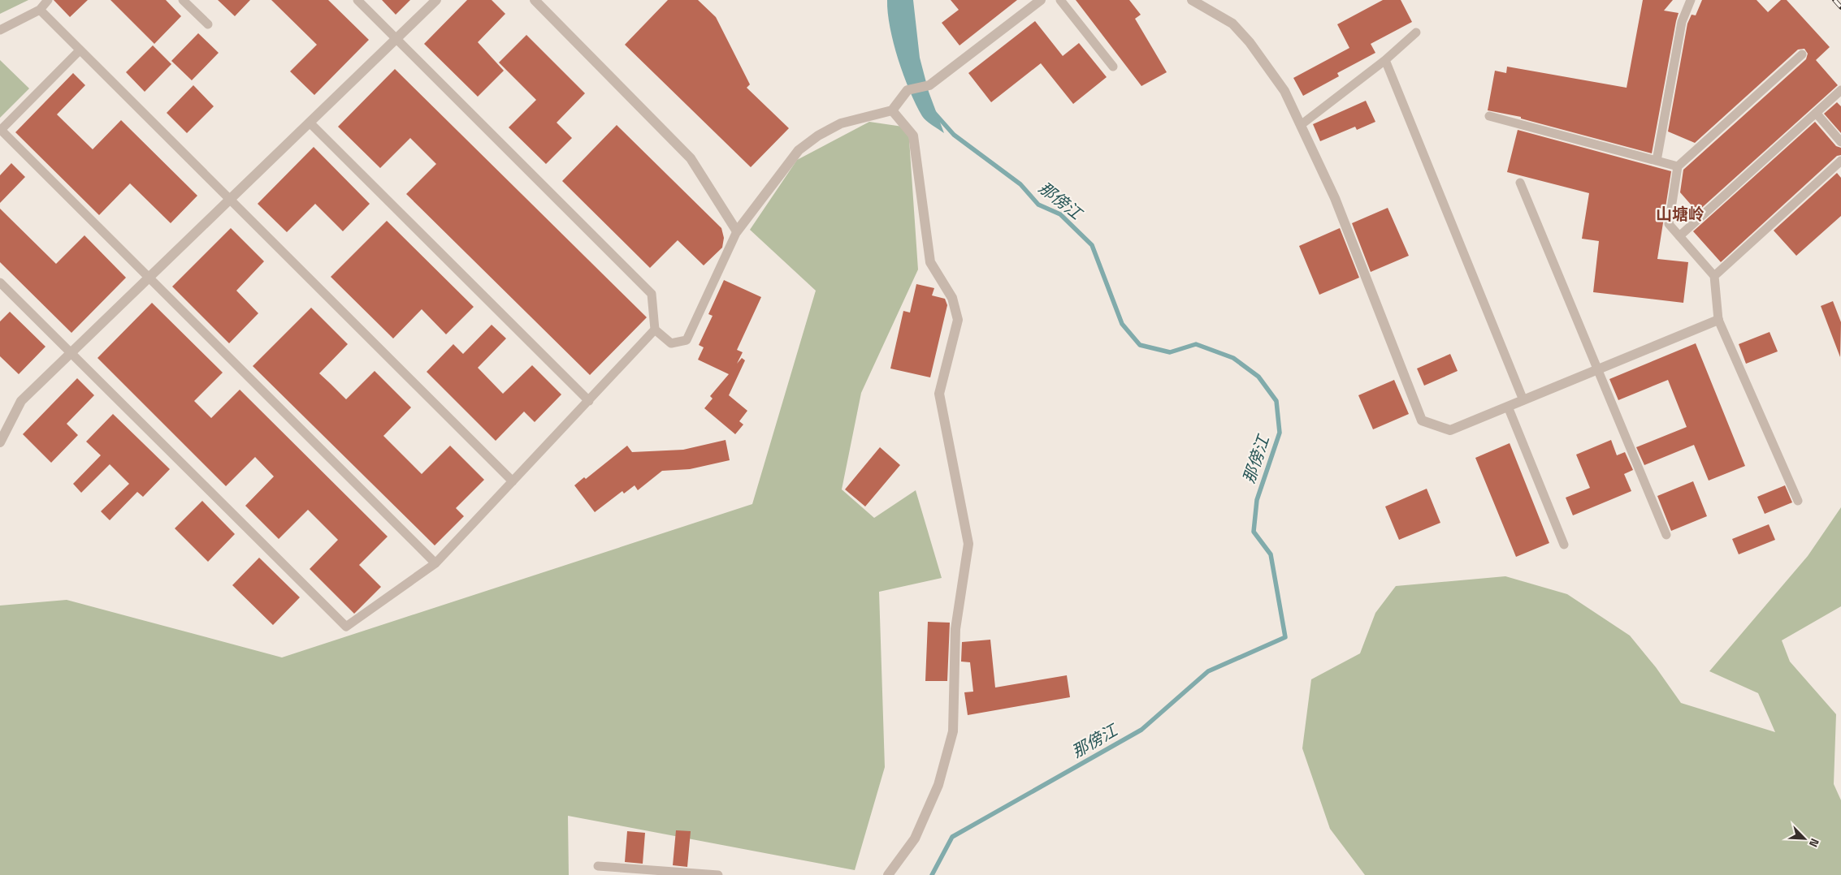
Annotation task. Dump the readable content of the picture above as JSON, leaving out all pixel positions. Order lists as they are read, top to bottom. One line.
{"districts":["山塘岭"],"water":["那傍江"],"north":"bottom right"}
